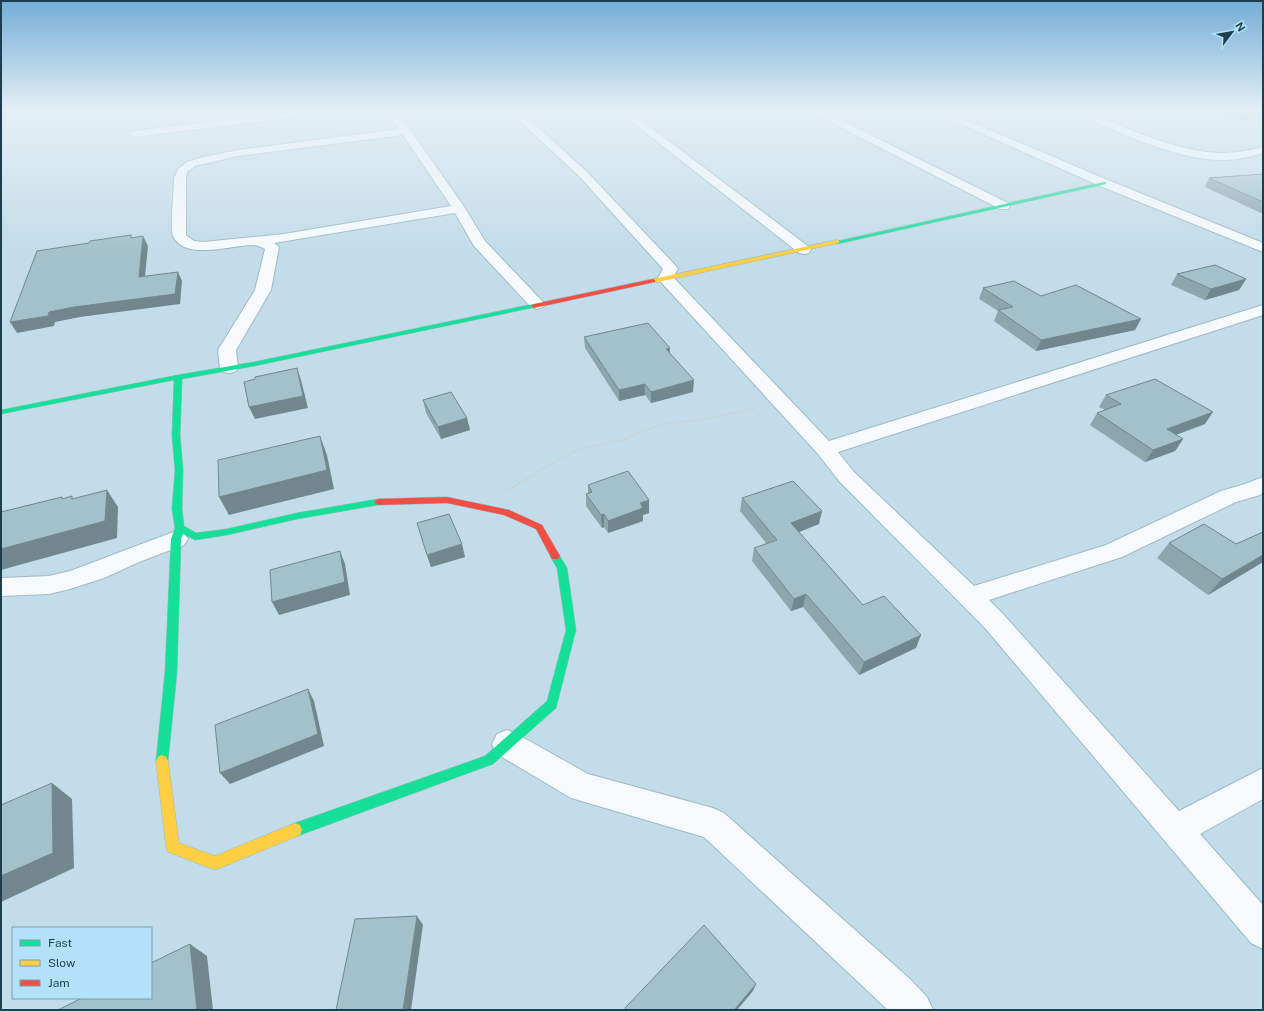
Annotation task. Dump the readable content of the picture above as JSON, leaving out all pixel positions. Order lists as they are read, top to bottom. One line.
{"legend":["Fast","Slow","Jam"],"north":"top right"}
